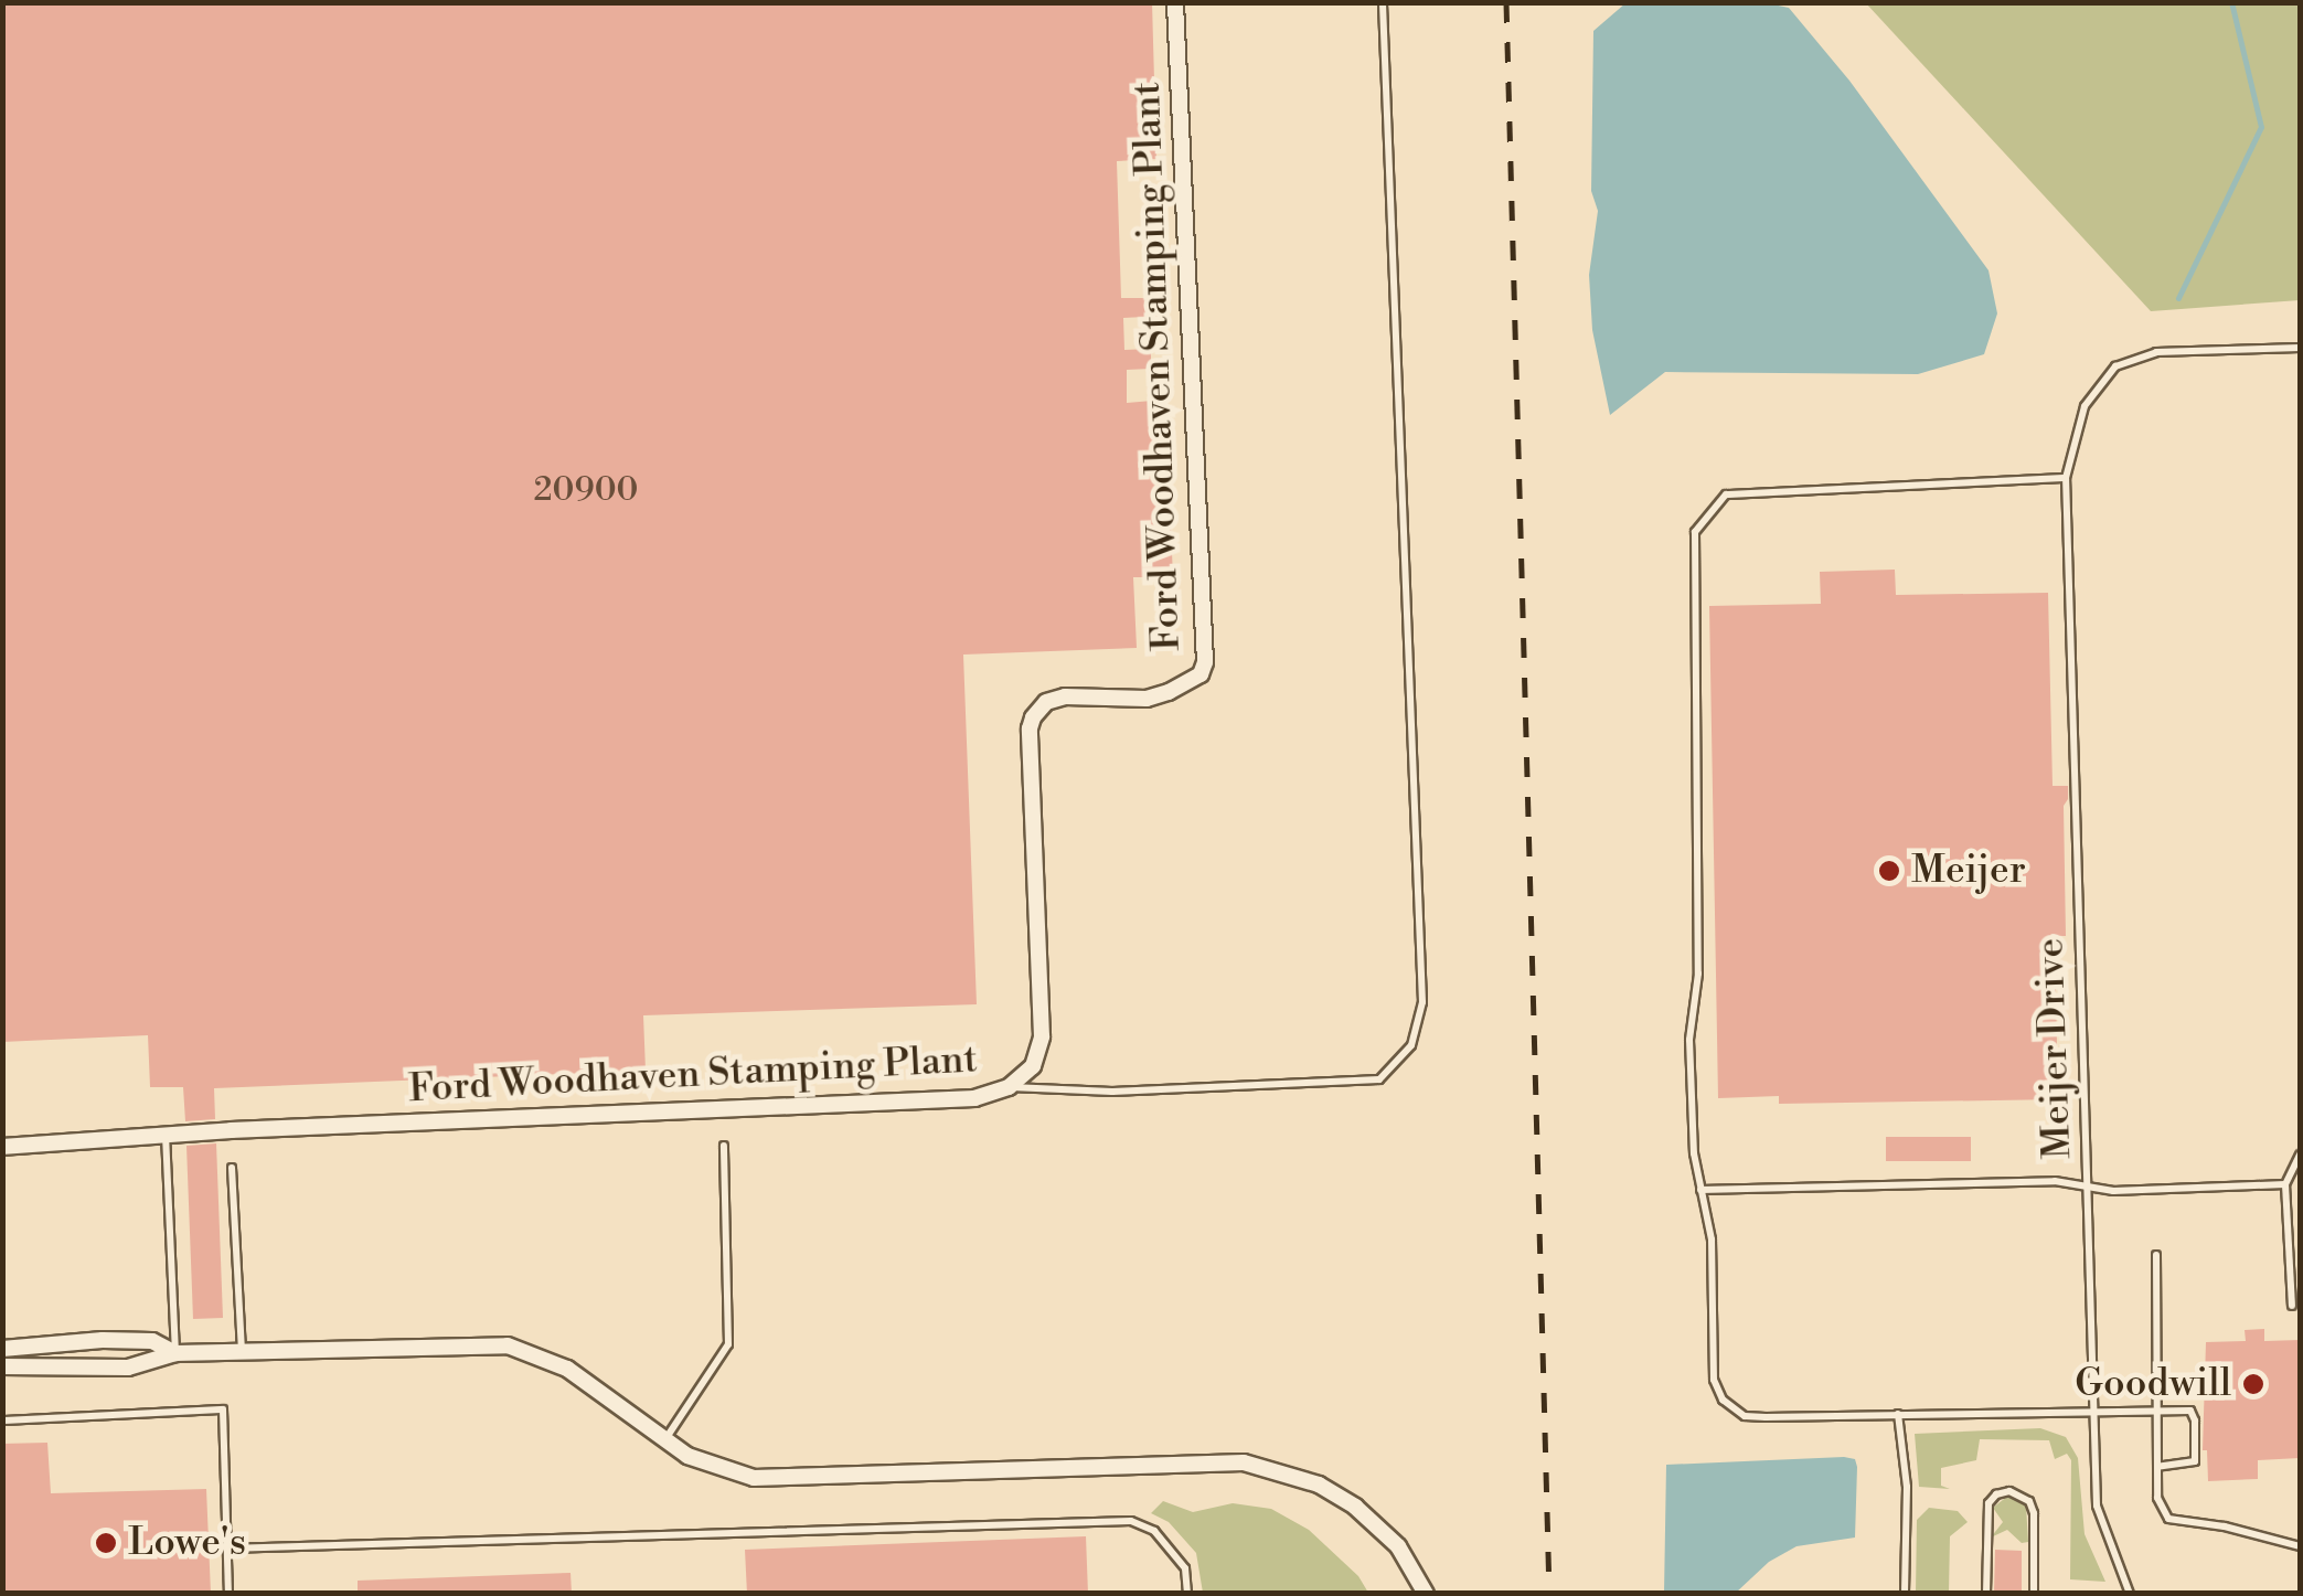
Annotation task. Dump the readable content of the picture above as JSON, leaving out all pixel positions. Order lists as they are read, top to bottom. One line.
{"streets":{"street":["Ford Woodhaven Stamping Plant"],"lane":["Meijer Drive"]},"places":["Meijer","Goodwill","Lowe's"],"house_numbers":["20900"]}
